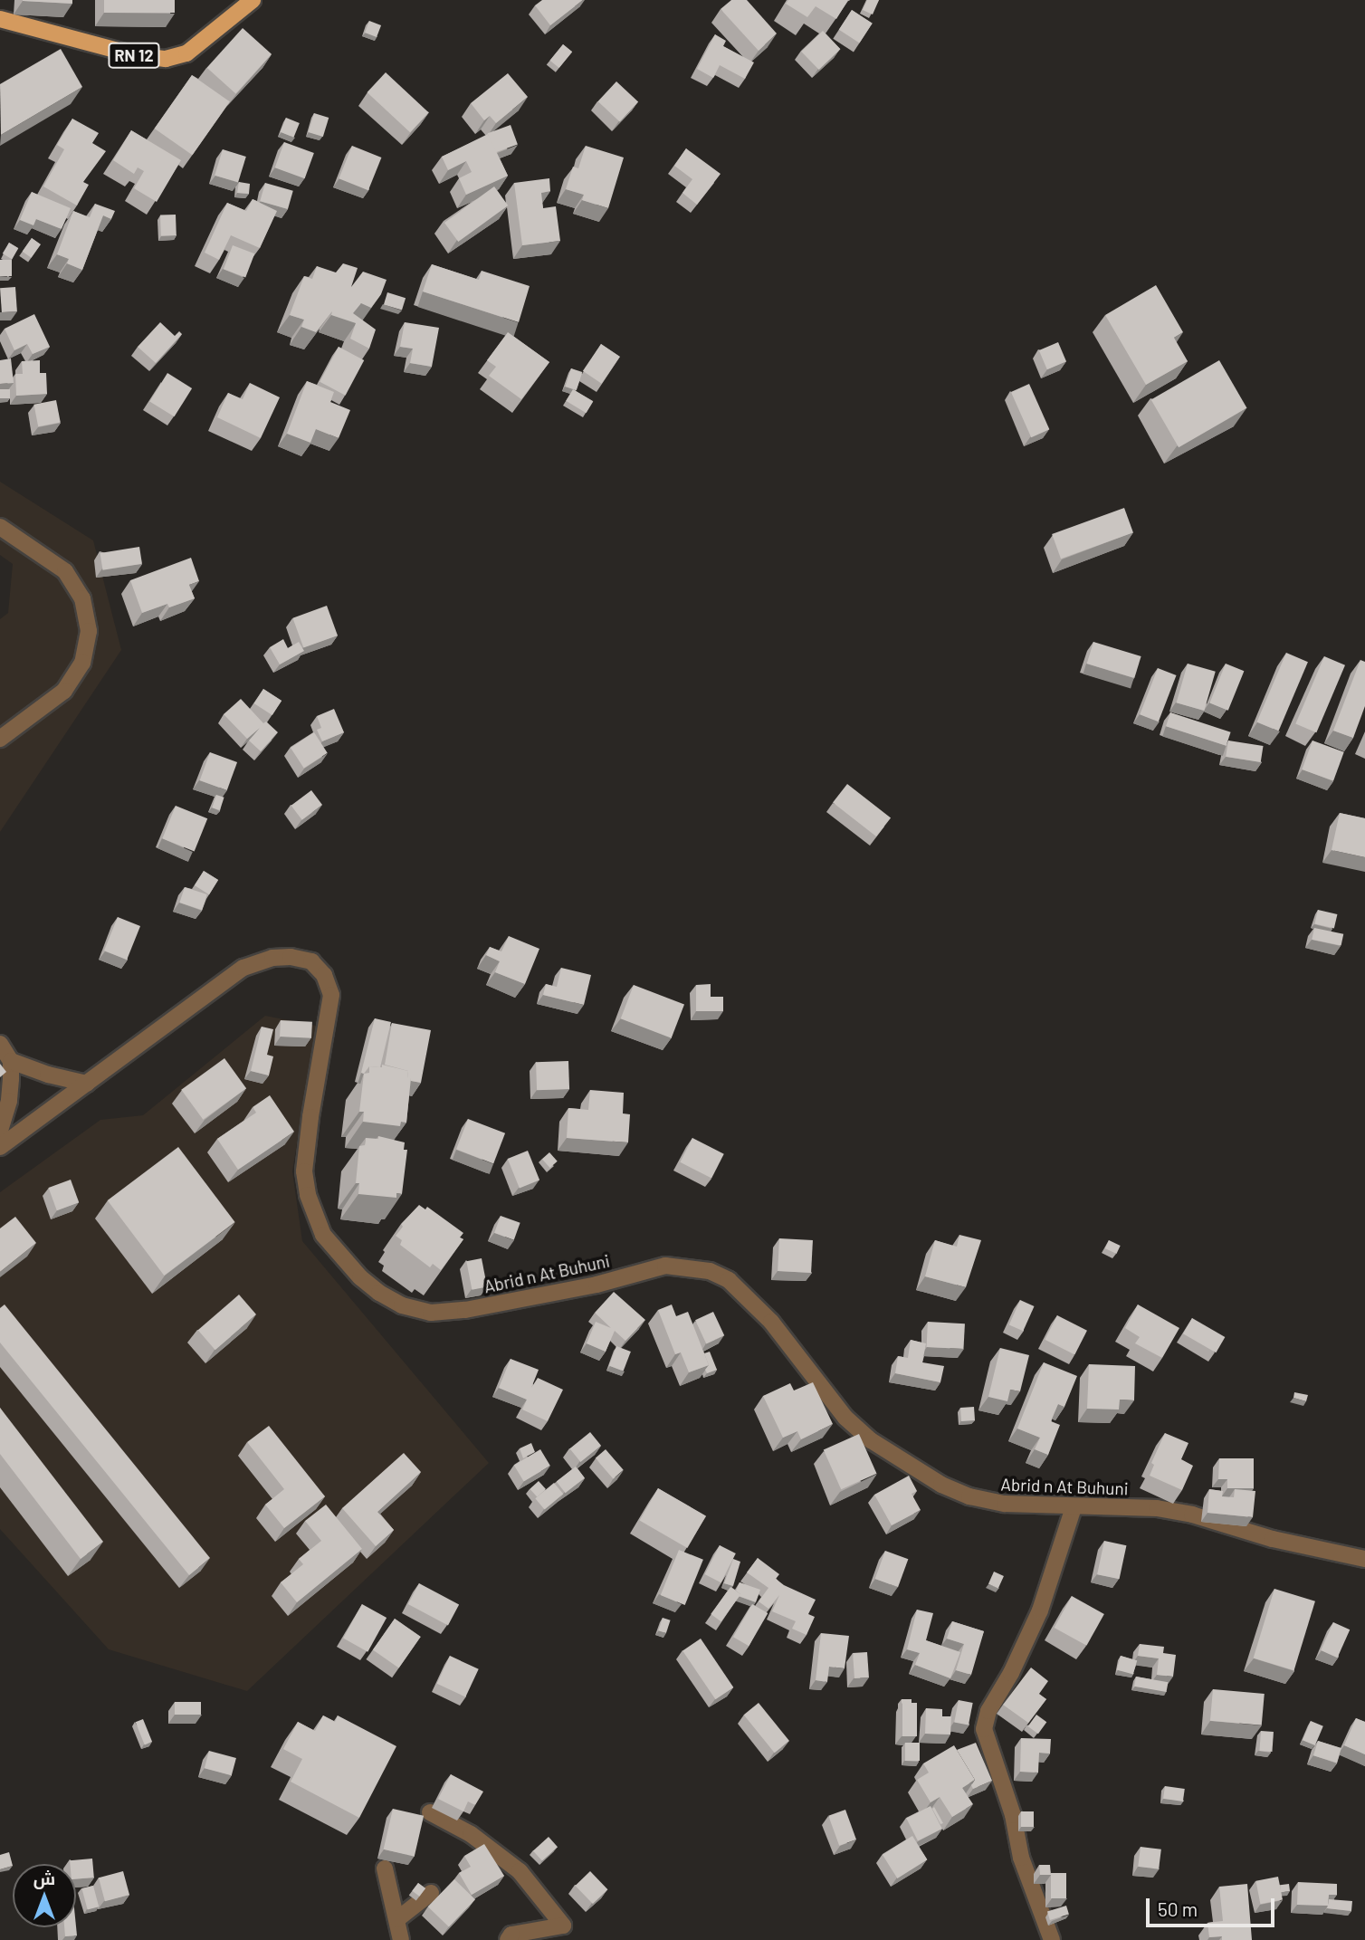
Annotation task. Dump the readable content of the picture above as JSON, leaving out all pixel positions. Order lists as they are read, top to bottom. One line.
{"streets":{"main road":["RN 12"],"street":["Abrid n At Buhuni"]},"scale_bar":"50 m","north":"top"}
